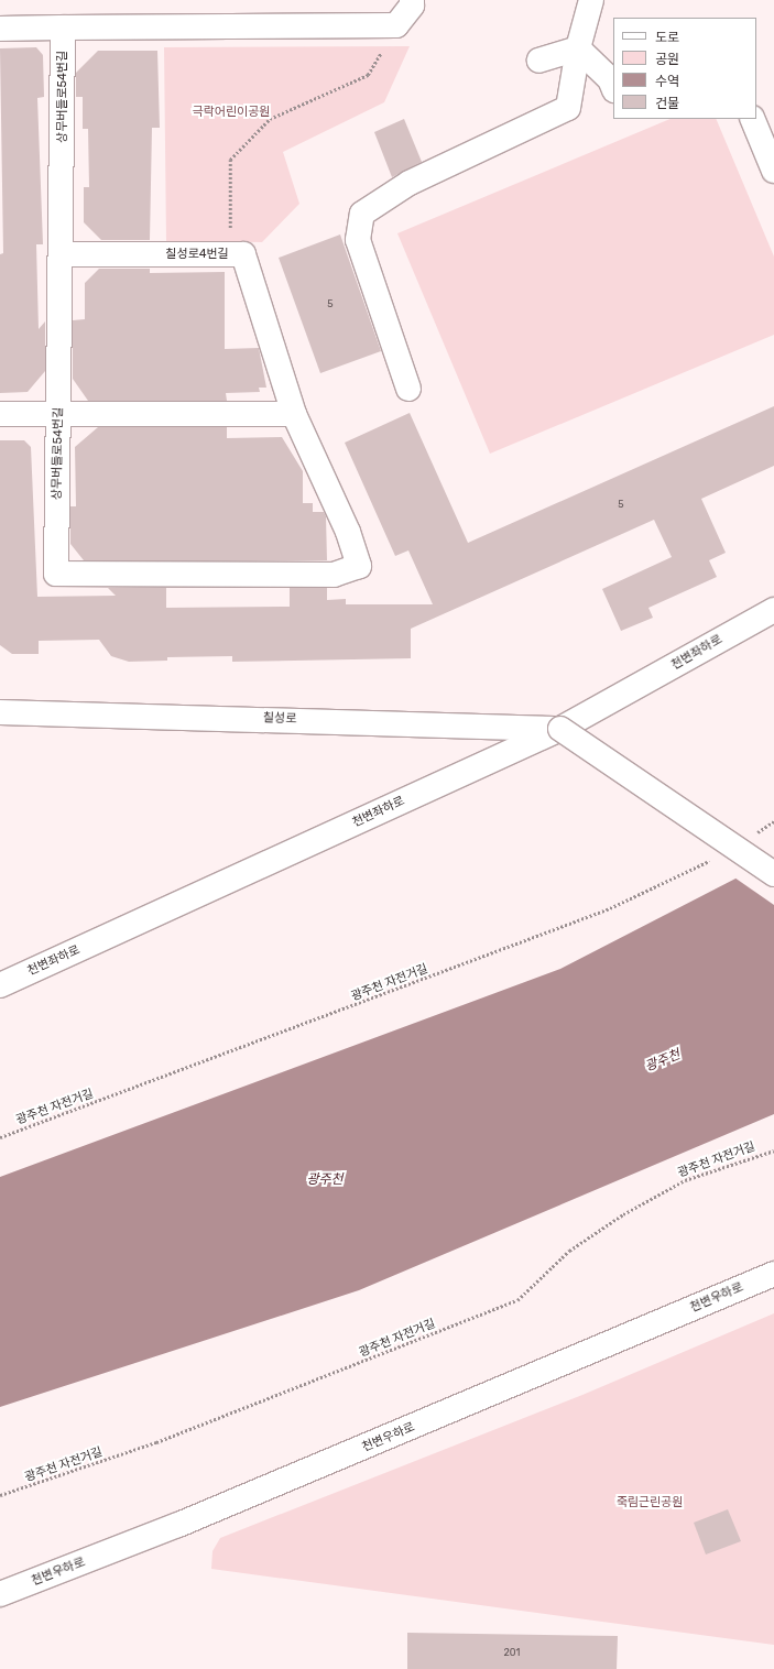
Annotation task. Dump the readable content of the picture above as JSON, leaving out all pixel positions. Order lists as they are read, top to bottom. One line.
{"streets":{"street":["상무버들로54번길","칠성로4번길","천변좌하로","칠성로","천변우하로"],"path":["광주천 자전거길"]},"crossings":[["상무버들로54번길","칠성로4번길"],["천변좌하로","칠성로"]],"water":["광주천"],"parks":["극락어린이공원","죽림근린공원"],"house_numbers":["5","5","201"],"legend":["도로","공원","수역","건물"]}
